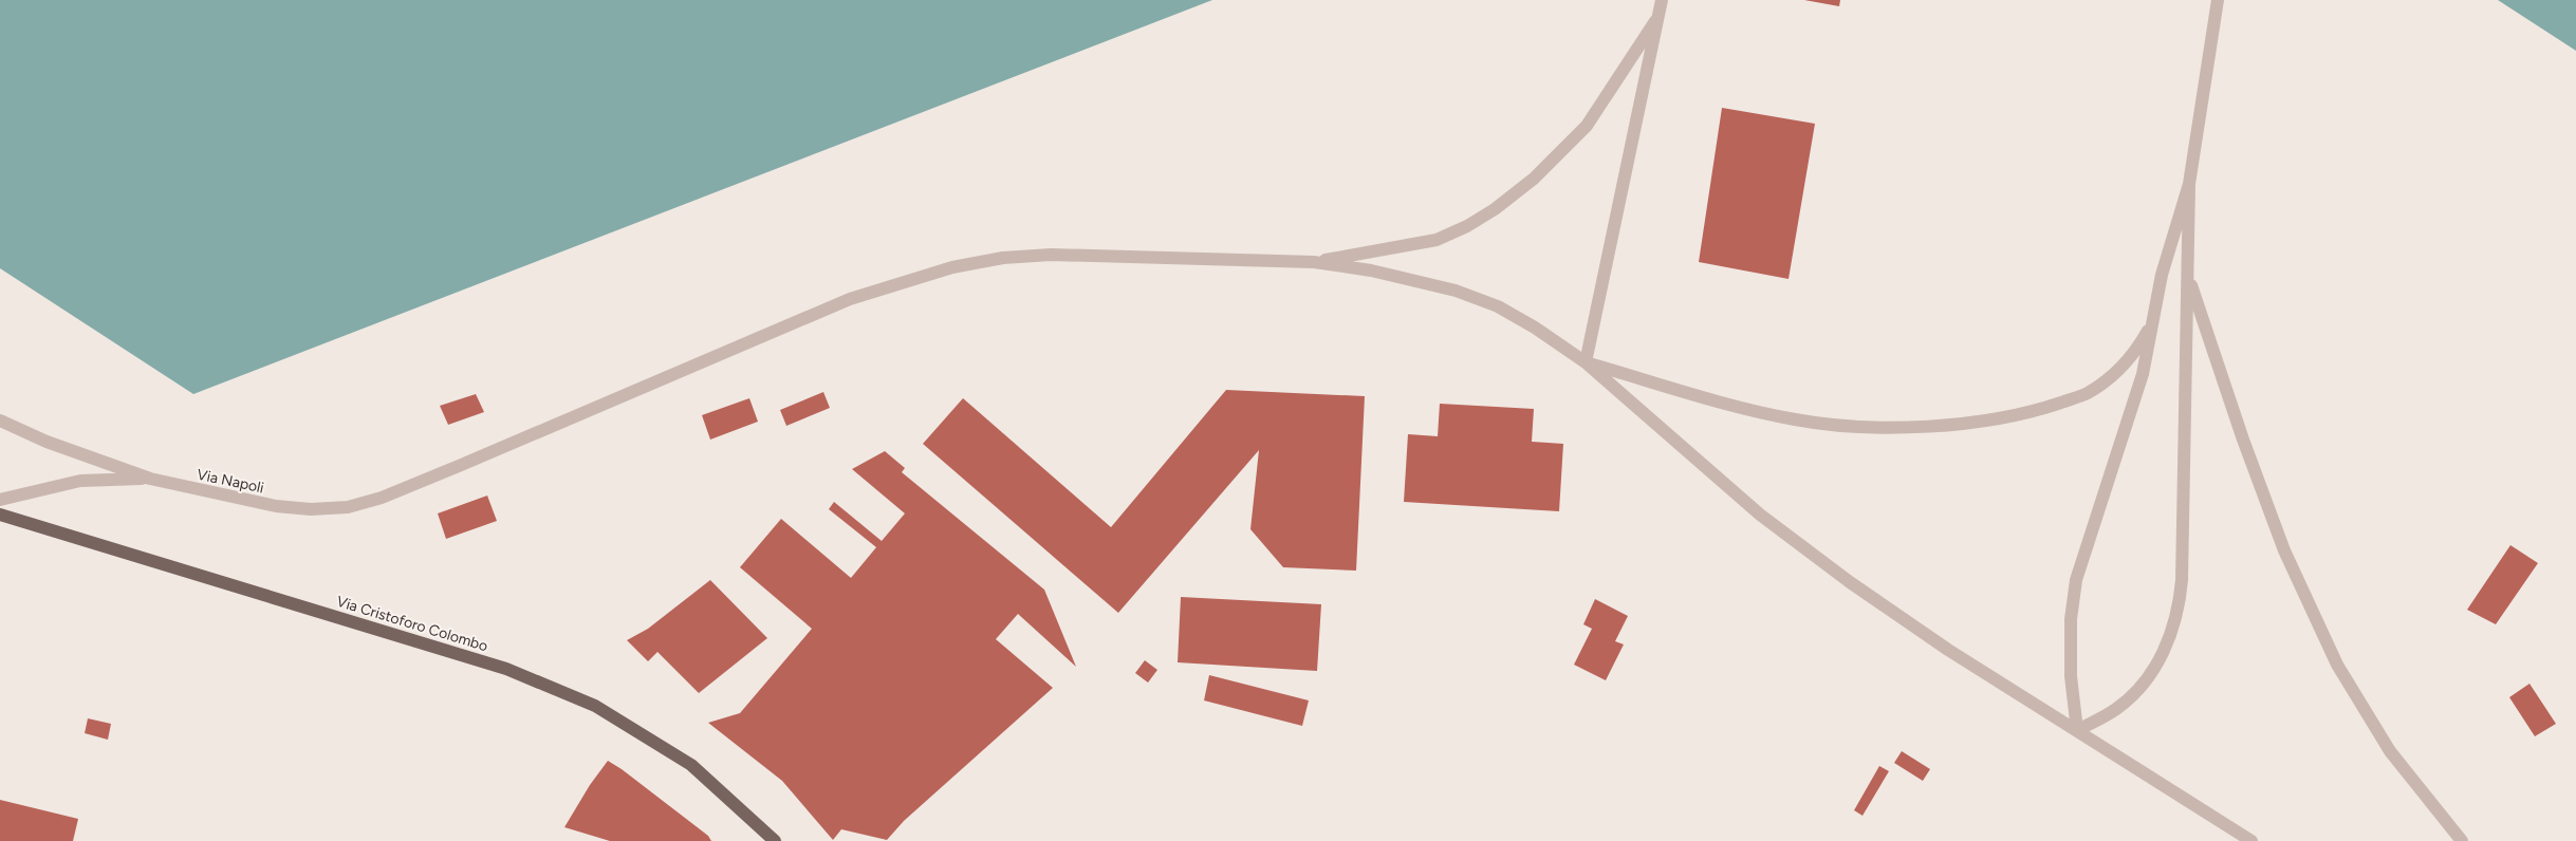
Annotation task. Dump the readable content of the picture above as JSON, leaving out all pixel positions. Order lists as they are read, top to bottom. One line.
{"streets":{"main road":["Via Cristoforo Colombo"],"street":["Via Napoli"]}}
